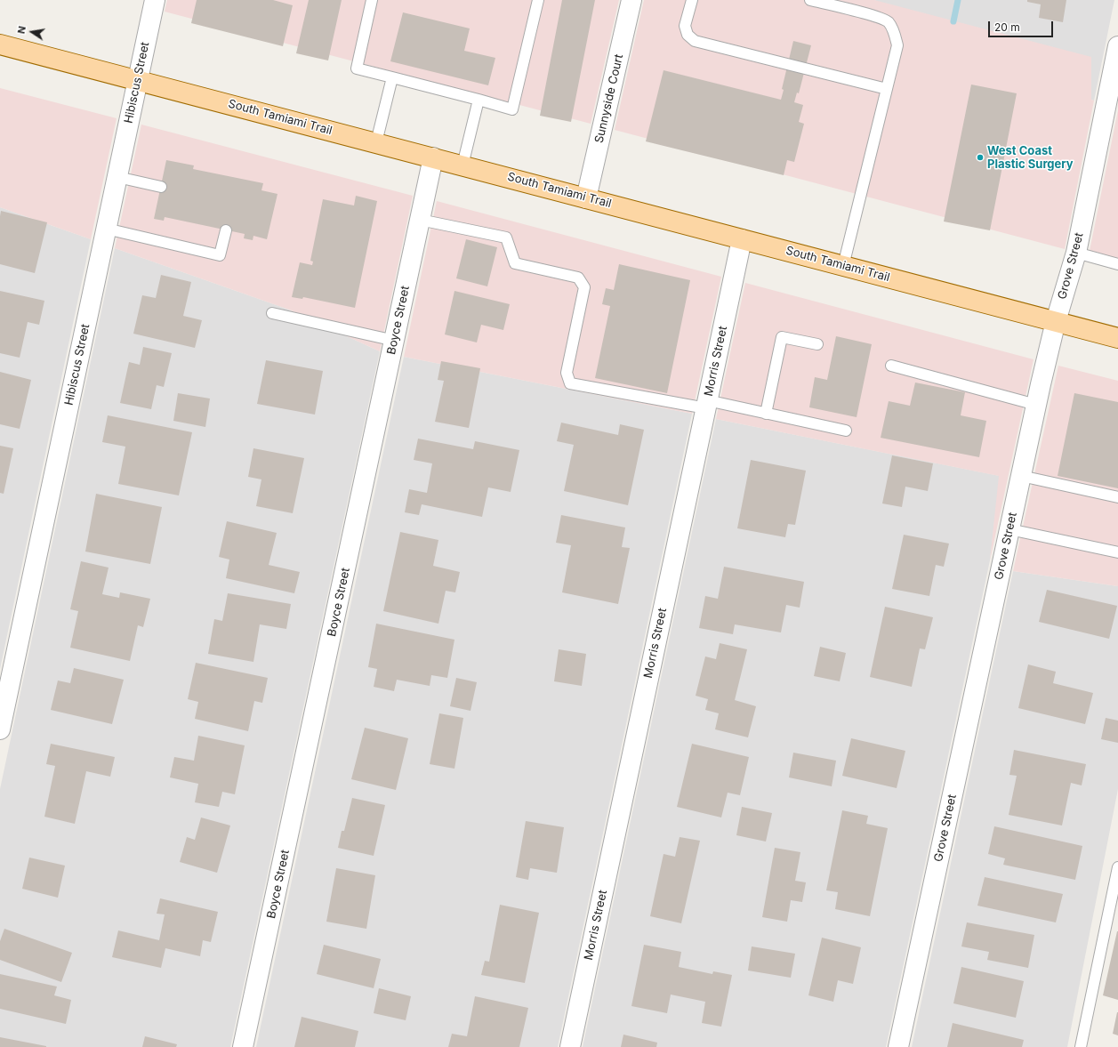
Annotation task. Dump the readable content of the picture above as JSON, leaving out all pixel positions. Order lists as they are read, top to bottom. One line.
{"streets":{"main road":["South Tamiami Trail"],"street":["Hibiscus Street","Sunnyside Court","Grove Street","Boyce Street","Morris Street"]},"crossings":[["Hibiscus Street","South Tamiami Trail"],["Sunnyside Court","South Tamiami Trail"],["South Tamiami Trail","Grove Street"],["South Tamiami Trail","Boyce Street"],["South Tamiami Trail","Morris Street"]],"places":["West Coast Plastic Surgery"],"scale_bar":"20 m","north":"left"}
